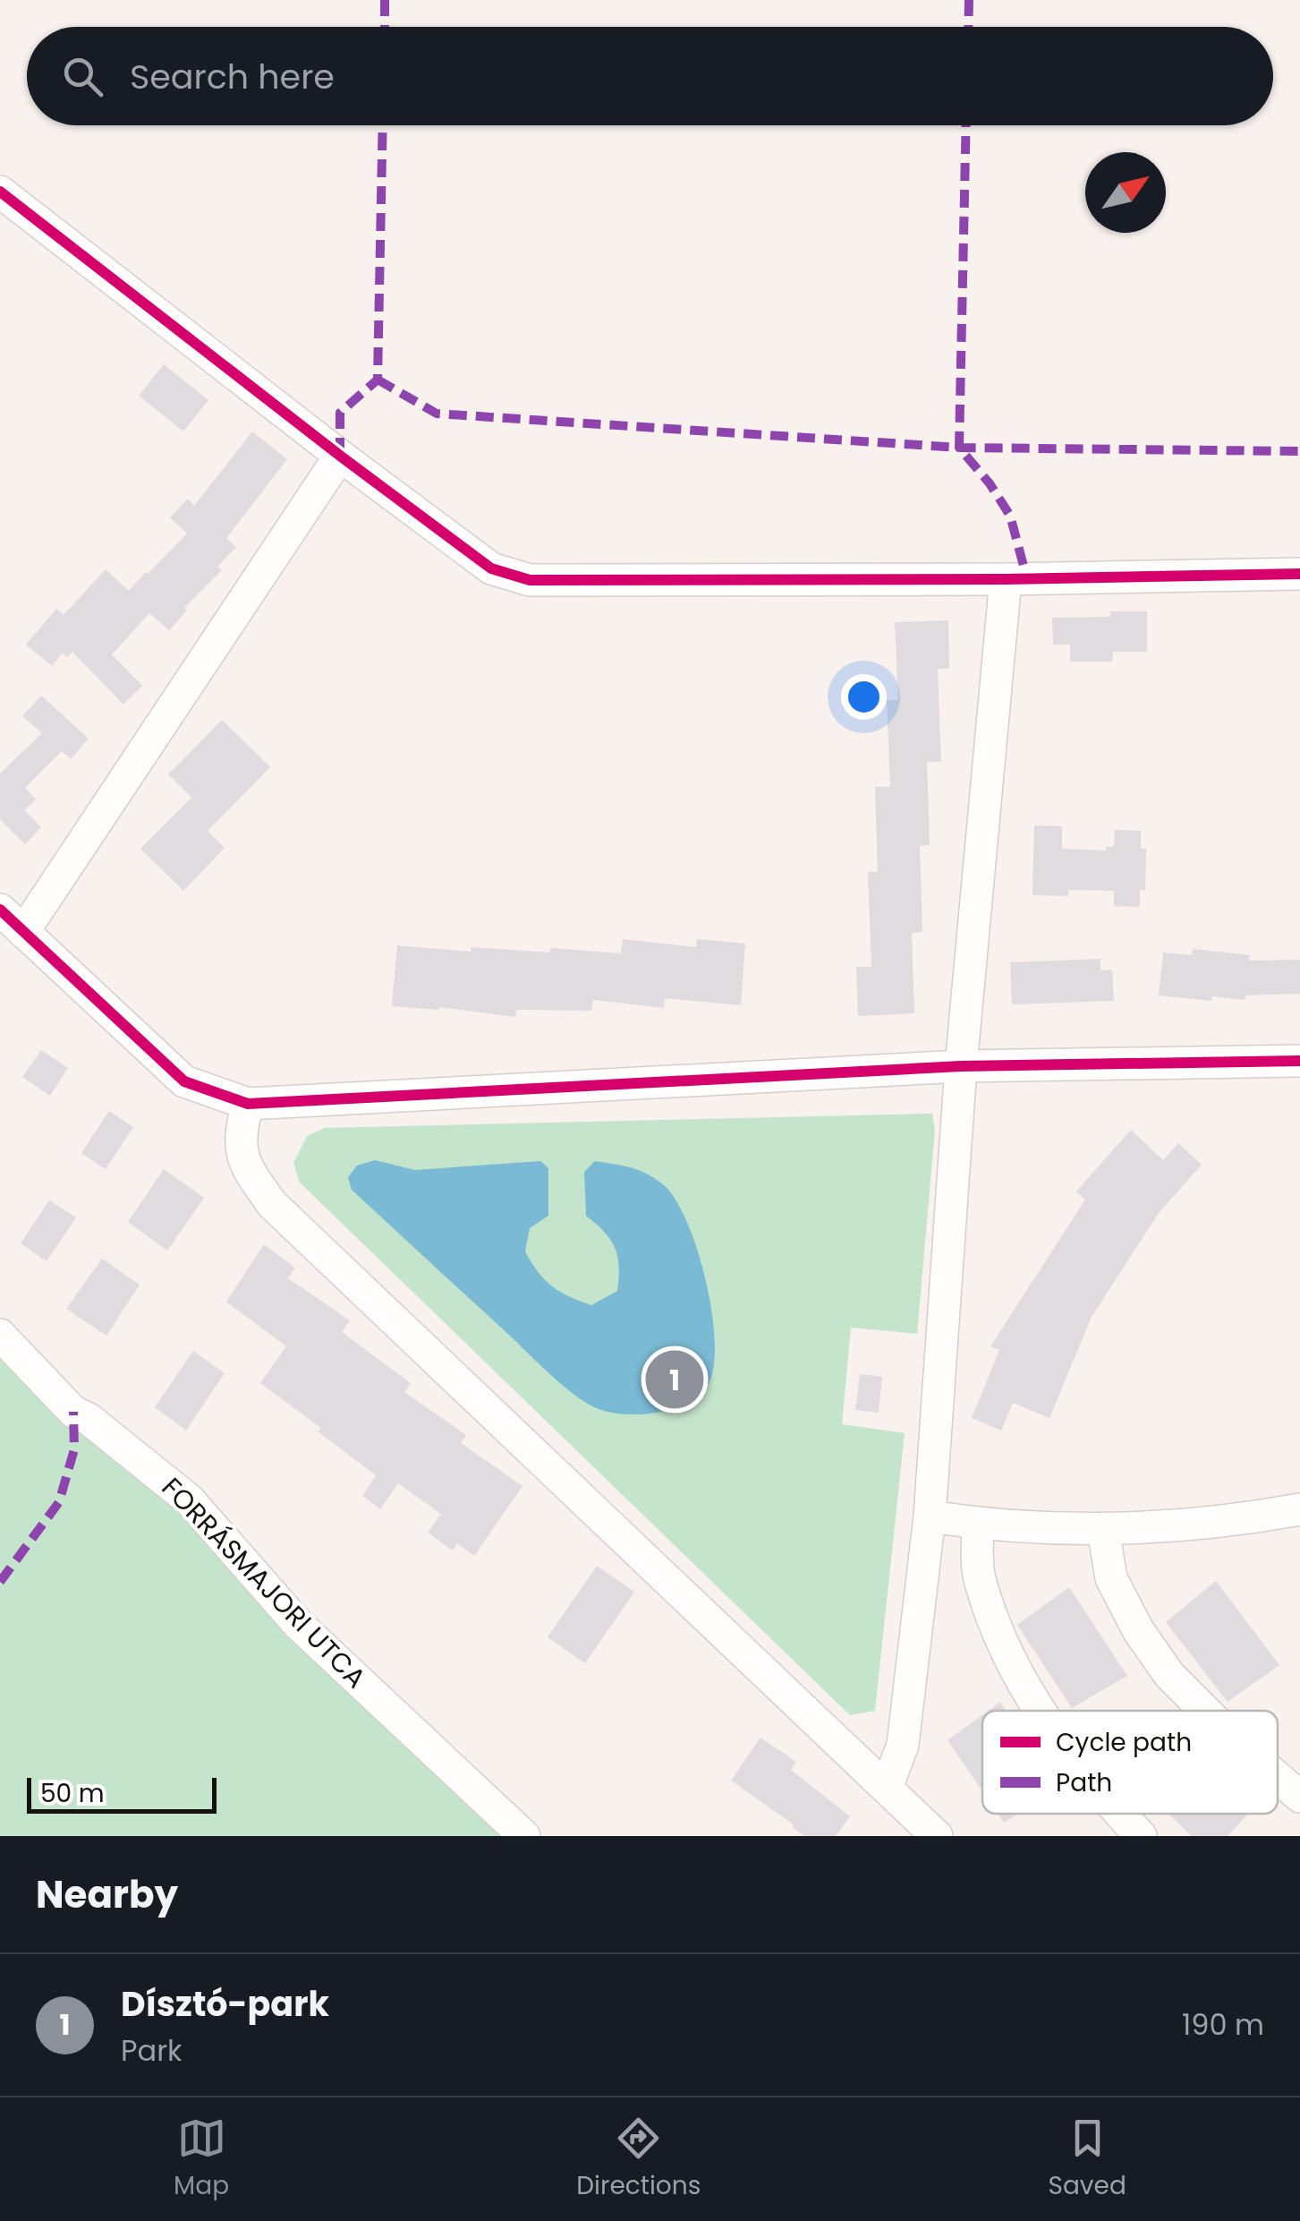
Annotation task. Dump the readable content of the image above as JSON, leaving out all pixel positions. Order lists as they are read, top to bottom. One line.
{"streets":{"street":["FORRÁSMAJORI UTCA"]},"legend":["Cycle path","Path"],"scale_bar":"50 m","north":"top right","page":{"search":"Search here","pins":"1","scale":"50 m","heading":"Nearby","list":[{"mark":"1","name":"Dísztó-park","note":"Park","value":"190 m"}],"nav":["Map","Directions","Saved"]}}
